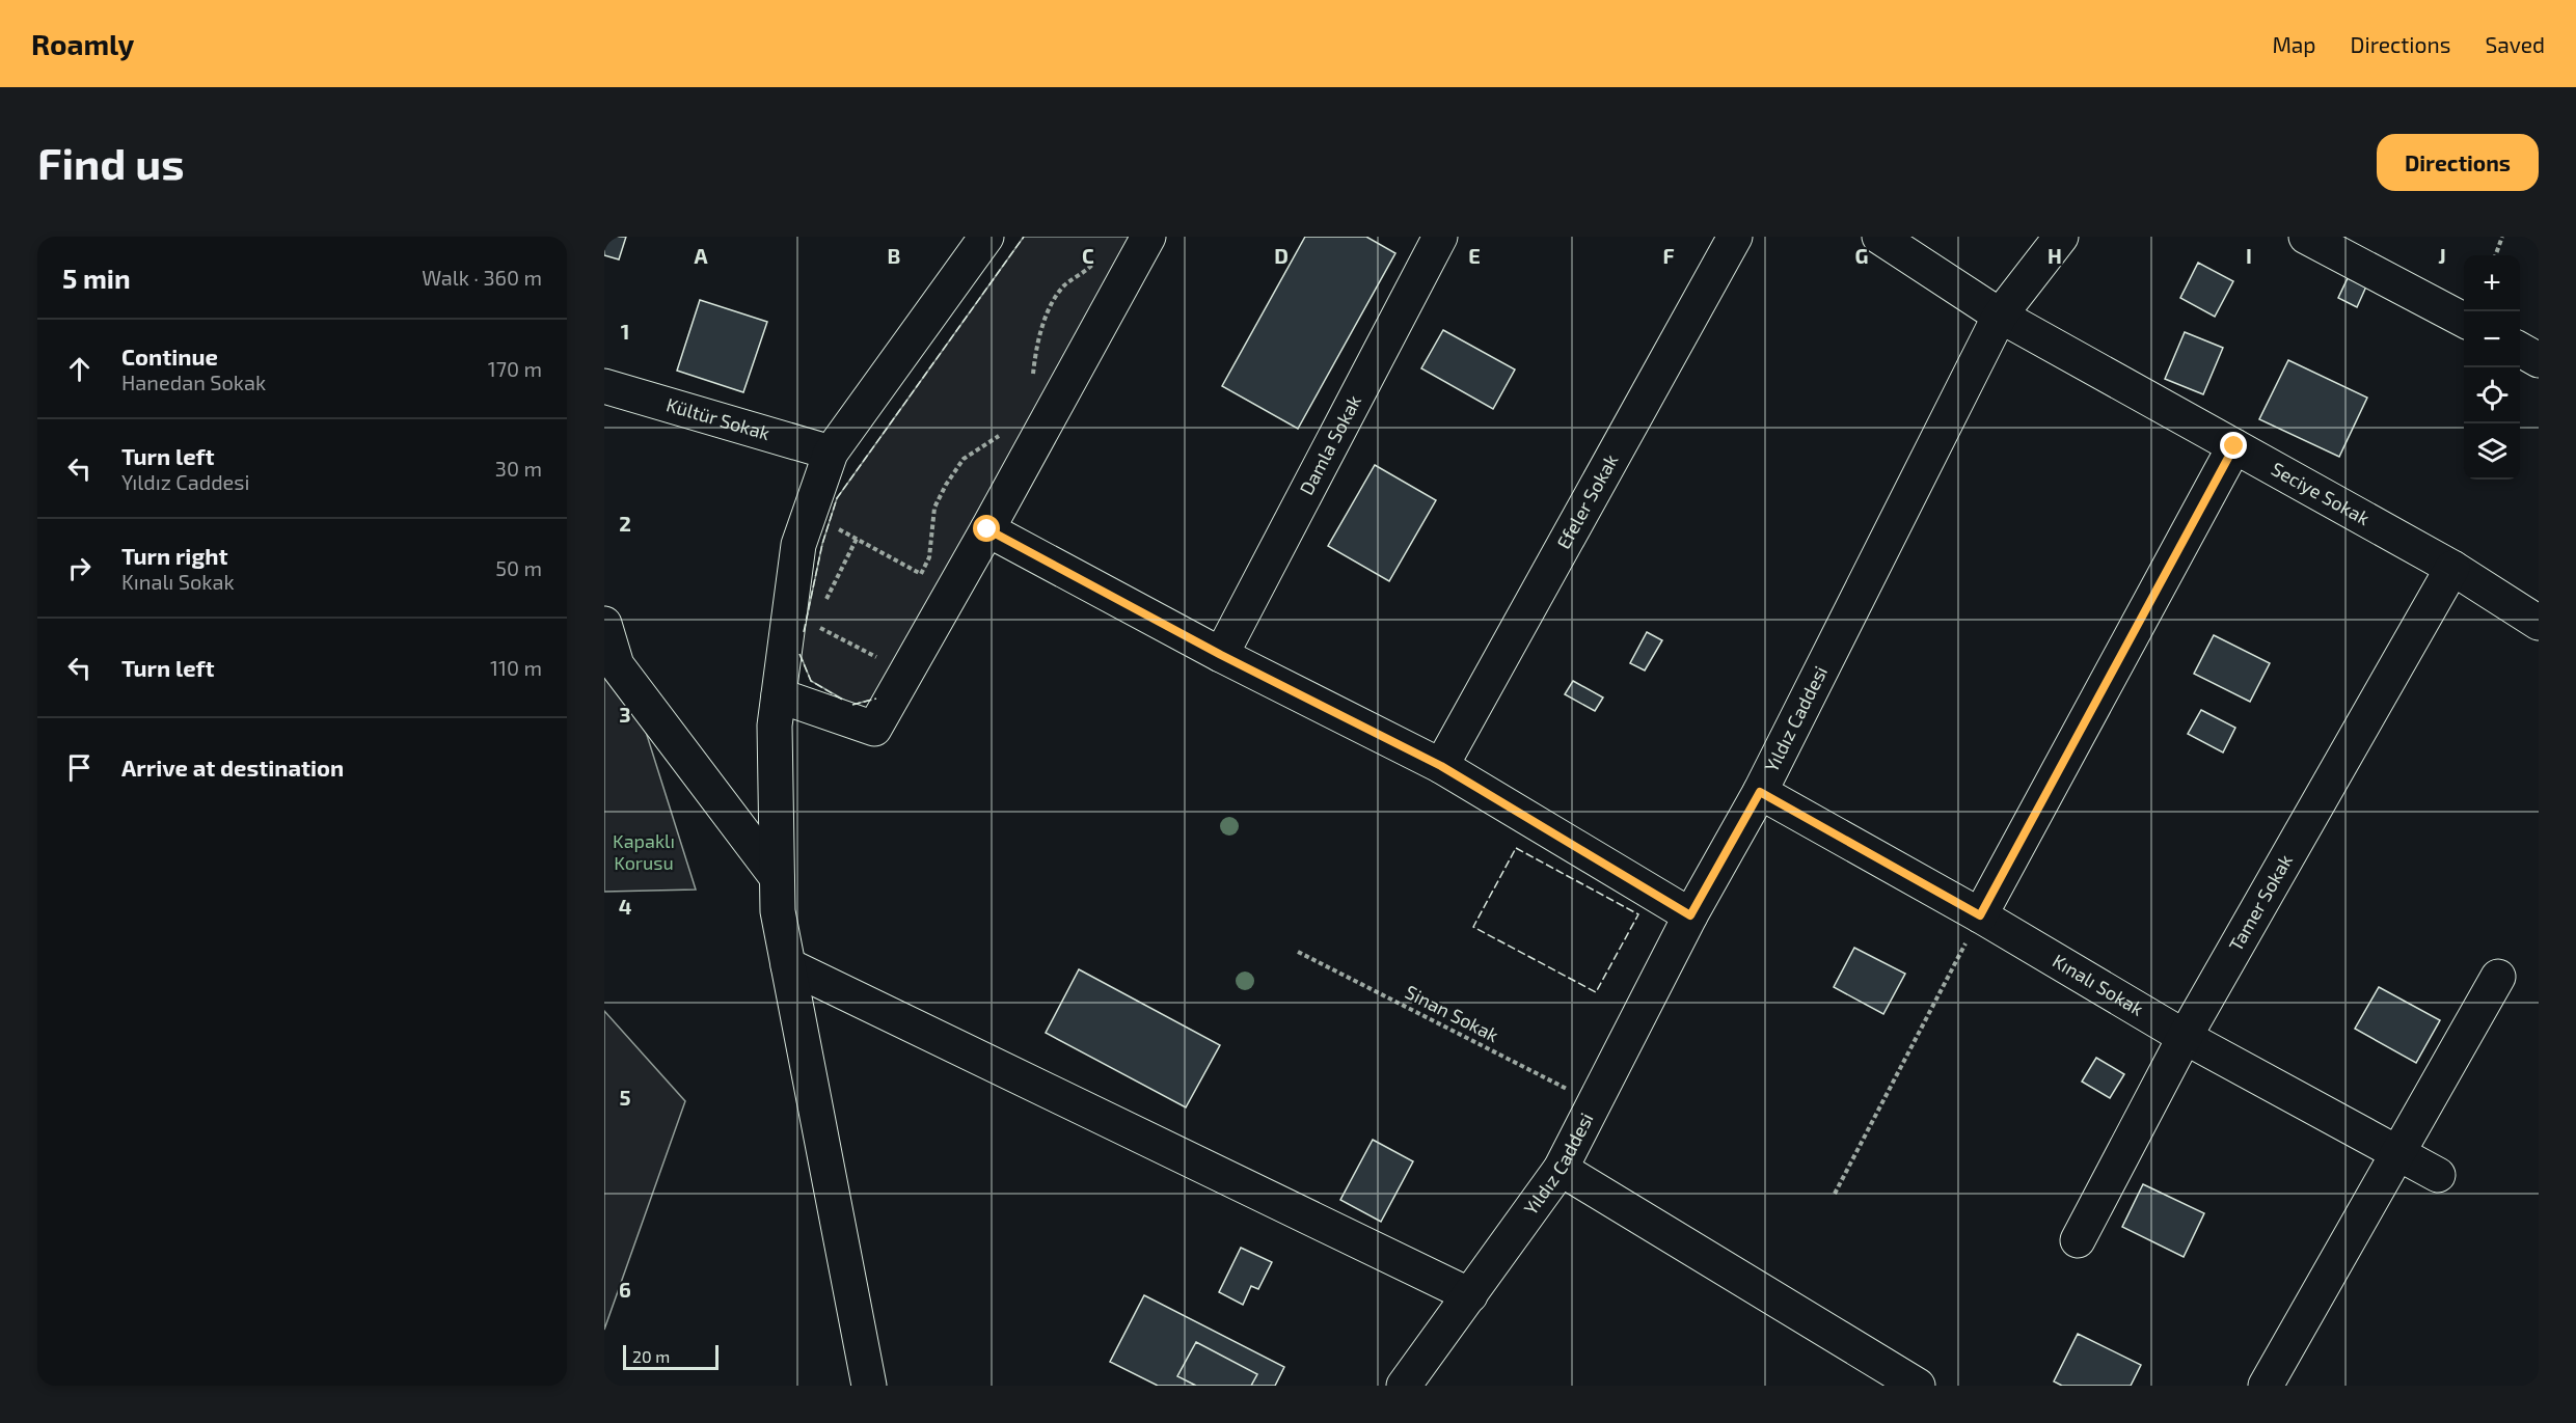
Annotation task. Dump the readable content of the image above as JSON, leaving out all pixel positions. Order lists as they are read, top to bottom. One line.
{"streets":{"street":["Kültür Sokak","Damla Sokak","Seciye Sokak","Efeler Sokak","Yıldız Caddesi","Tamer Sokak","Kınalı Sokak"],"path":["Sinan Sokak"]},"crossings":[["Seciye Sokak","Yıldız Caddesi"],["Seciye Sokak","Tamer Sokak"],["Yıldız Caddesi","Kınalı Sokak"],["Yıldız Caddesi","Sinan Sokak"],["Tamer Sokak","Kınalı Sokak"]],"parks":["Kapaklı Korusu"],"scale_bar":"20 m","page":{"header":"Roamly","nav":["Map","Directions","Saved"],"buttons":"Directions","title":"Find us","heading":["5 min","Walk · 360 m"],"map_buttons":["+","−"],"list":[["Continue","Hanedan Sokak","170 m"],["Turn left","Yıldız Caddesi","30 m"],["Turn right","Kınalı Sokak","50 m"],["Turn left","110 m"],"Arrive at destination"],"scale":"20 m"},"grid":{"columns":["A","B","C","D","E","F","G","H","I","J"],"rows":["1","2","3","4","5","6"]}}
